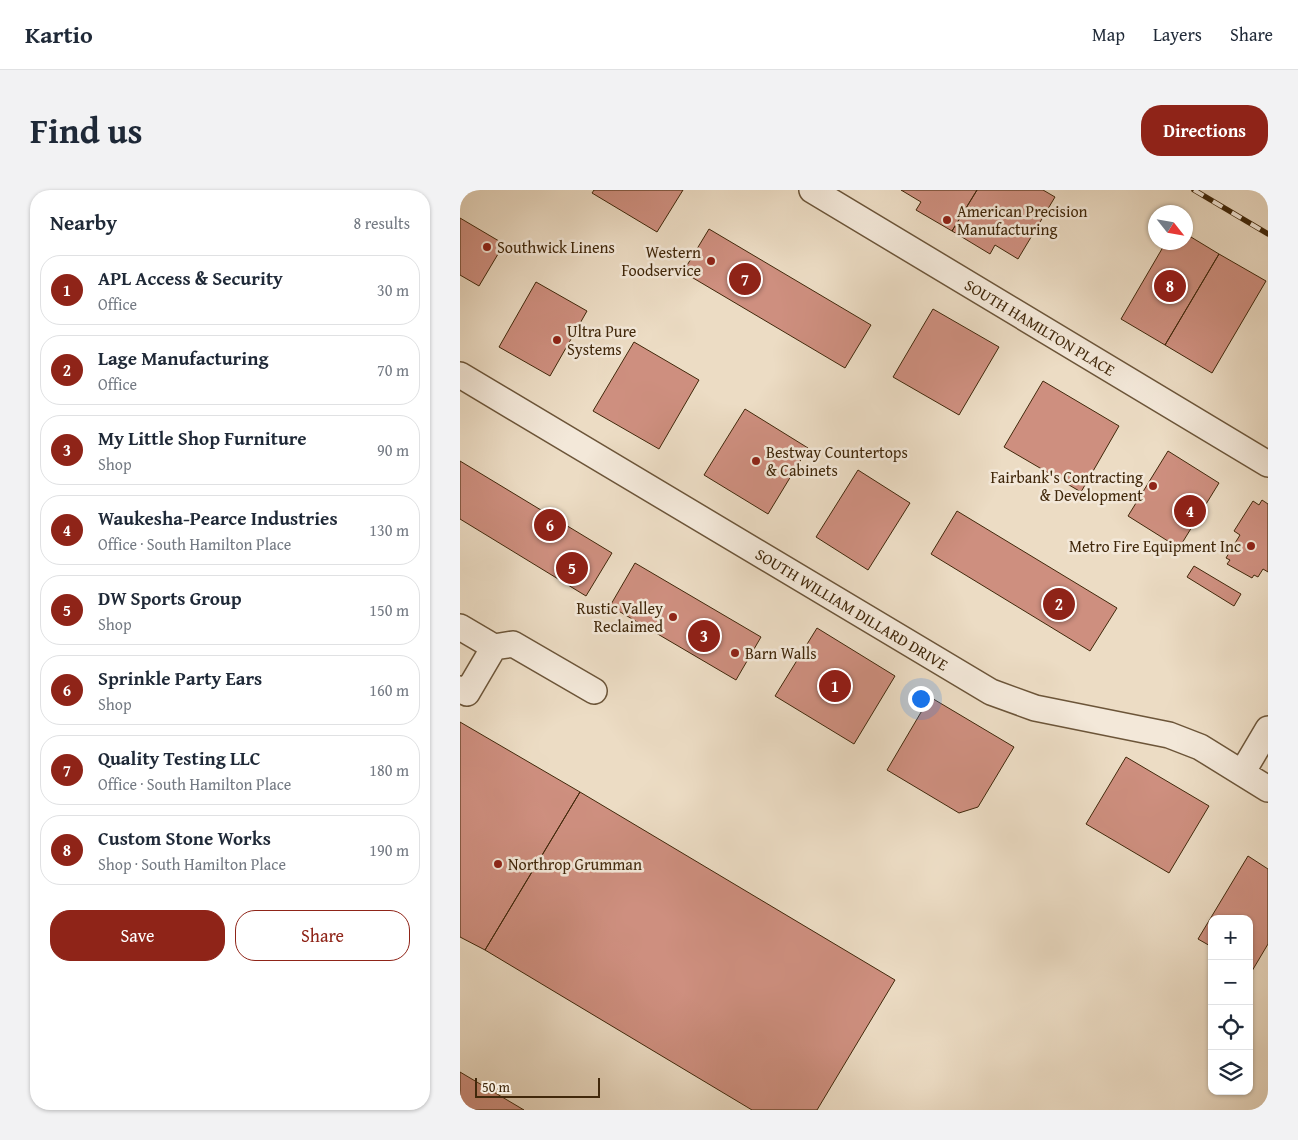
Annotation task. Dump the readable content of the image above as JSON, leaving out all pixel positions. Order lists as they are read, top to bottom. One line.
{"streets":{"street":["SOUTH HAMILTON PLACE","SOUTH WILLIAM DILLARD DRIVE"]},"places":["American Precision Manufacturing","Southwick Linens","Western Foodservice","Ultra Pure Systems","Bestway Countertops & Cabinets","Fairbank's Contracting & Development","Metro Fire Equipment Inc","Rustic Valley Reclaimed","Barn Walls","Northrop Grumman"],"scale_bar":"50 m","north":"bottom right","page":{"header":"Kartio","nav":["Map","Layers","Share"],"title":"Find us","buttons":["Directions",["Save","Share"]],"heading":["Nearby","8 results"],"list":[{"mark":"1","name":"APL Access & Security","note":"Office","value":"30 m"},{"mark":"2","name":"Lage Manufacturing","note":"Office","value":"70 m"},{"mark":"3","name":"My Little Shop Furniture","note":"Shop","value":"90 m"},{"mark":"4","name":"Waukesha-Pearce Industries","note":"Office · South Hamilton Place","value":"130 m"},{"mark":"5","name":"DW Sports Group","note":"Shop","value":"150 m"},{"mark":"6","name":"Sprinkle Party Ears","note":"Shop","value":"160 m"},{"mark":"7","name":"Quality Testing LLC","note":"Office · South Hamilton Place","value":"180 m"},{"mark":"8","name":"Custom Stone Works","note":"Shop · South Hamilton Place","value":"190 m"}],"pins":["7","8","4","6","5","2","3","1"],"map_buttons":["+","−"],"scale":"50 m"}}
